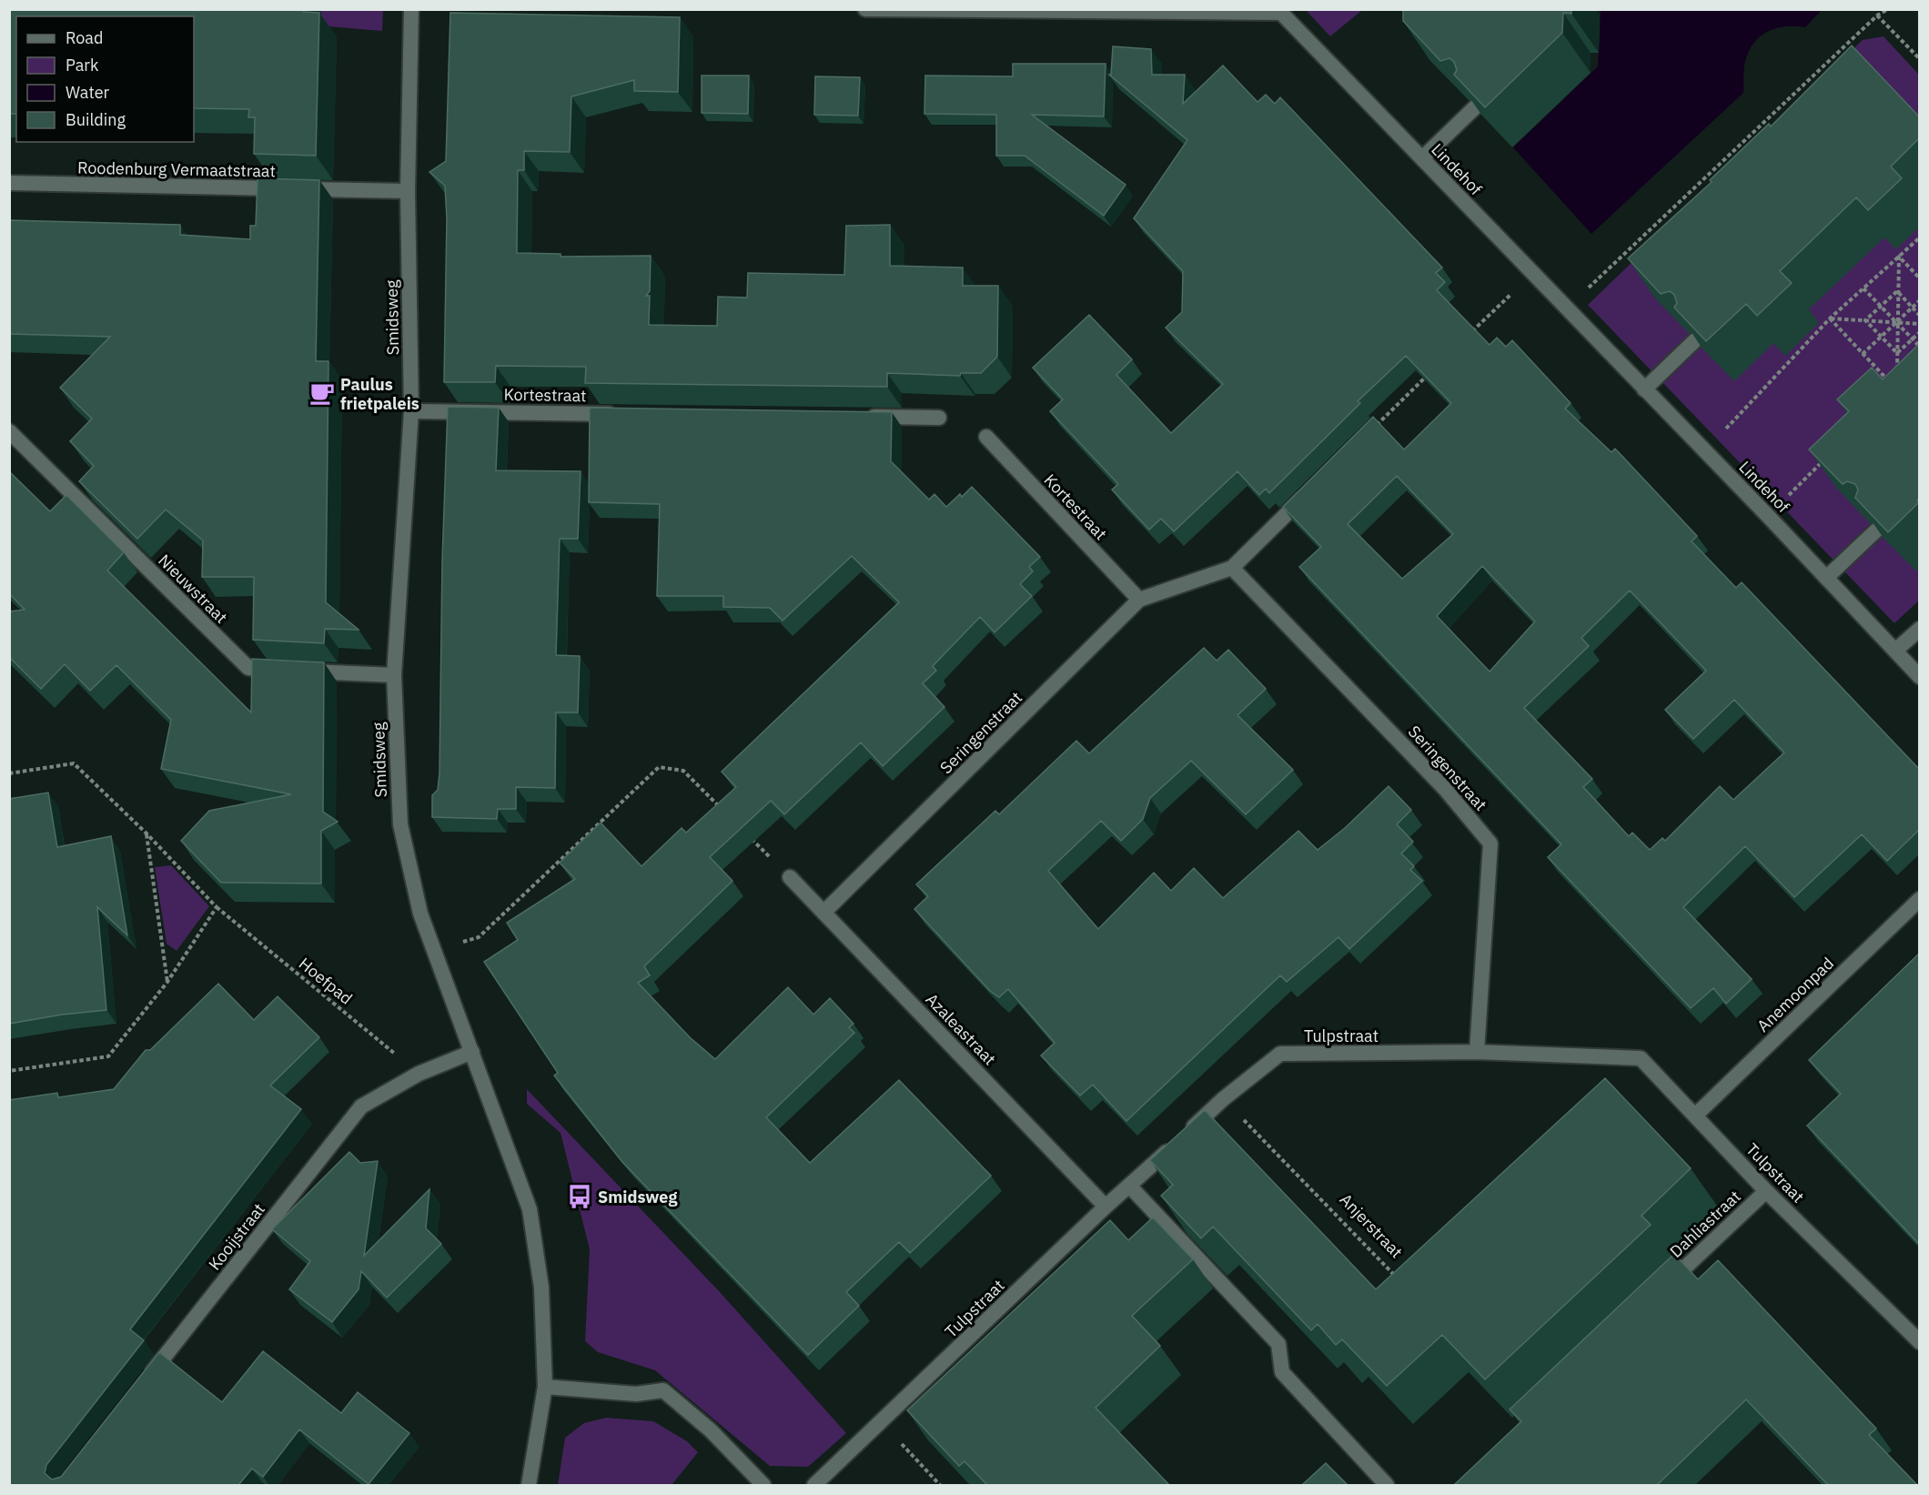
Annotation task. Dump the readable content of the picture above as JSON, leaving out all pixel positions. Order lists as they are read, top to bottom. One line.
{"streets":{"street":["Roodenburg Vermaatstraat","Lindehof","Smidsweg","Kortestraat","Nieuwstraat","Seringenstraat","Anemoonpad","Azaleastraat","Tulpstraat","Dahliastraat","Kooijstraat"],"path":["Hoefpad","Anjerstraat"]},"crossings":[["Roodenburg Vermaatstraat","Smidsweg"],["Smidsweg","Kortestraat"],["Smidsweg","Nieuwstraat"],["Smidsweg","Kooijstraat"],["Kortestraat","Seringenstraat"],["Seringenstraat","Azaleastraat"],["Seringenstraat","Tulpstraat"],["Hoefpad","Kooijstraat"],["Anemoonpad","Tulpstraat"],["Azaleastraat","Tulpstraat"],["Tulpstraat","Dahliastraat"],["Tulpstraat","Anjerstraat"]],"places":{"cafe":["Paulus frietpaleis"],"bus stop":["Smidsweg"]},"legend":["Road","Park","Water","Building"]}
